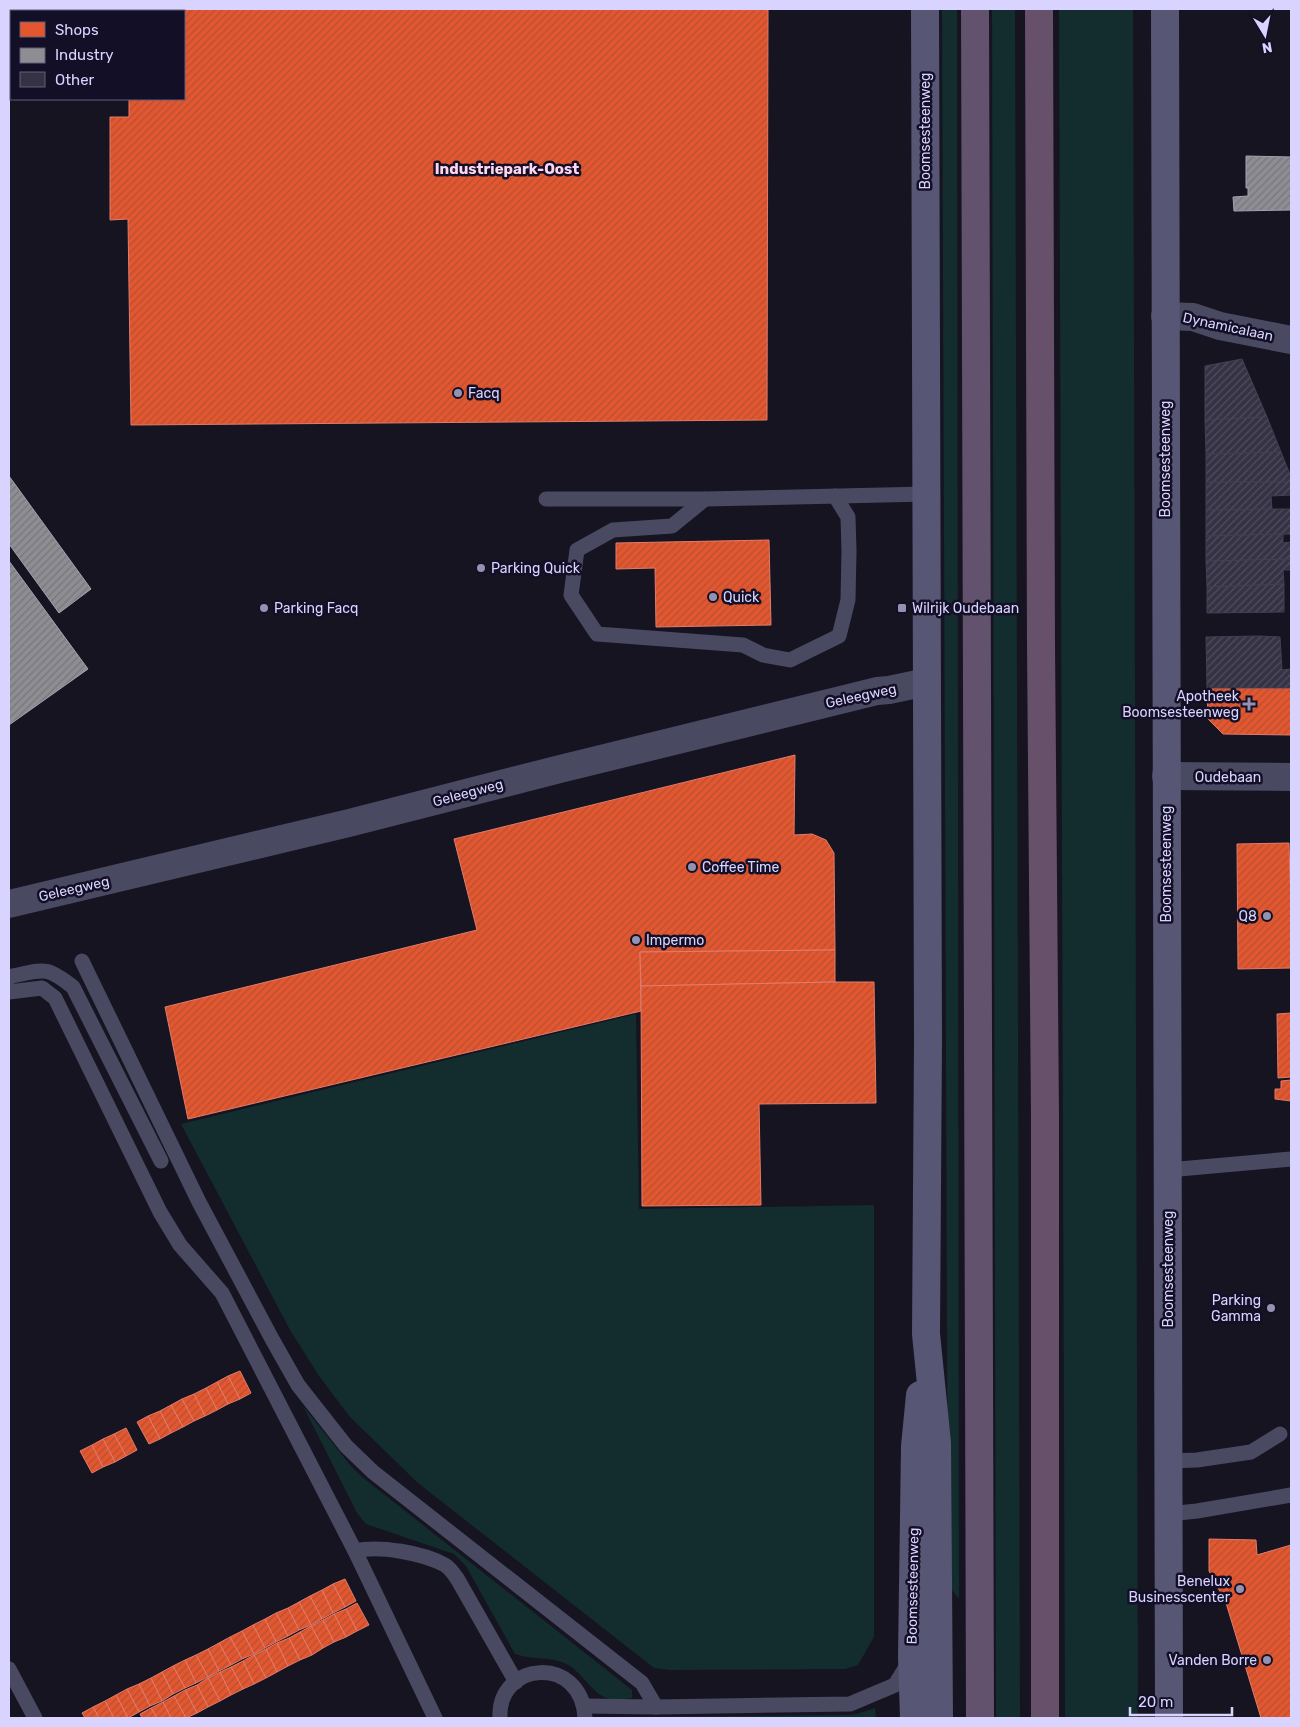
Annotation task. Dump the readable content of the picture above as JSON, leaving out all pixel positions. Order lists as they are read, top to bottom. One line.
{"streets":{"main road":["Boomsesteenweg"],"street":["Dynamicalaan","Geleegweg","Oudebaan"]},"crossings":[["Boomsesteenweg","Dynamicalaan"],["Boomsesteenweg","Geleegweg"],["Boomsesteenweg","Oudebaan"]],"districts":["Industriepark-Oost"],"places":{"other":["Facq","Parking Quick","Quick","Parking Facq","Coffee Time","Q8","Impermo","Parking Gamma","Benelux Businesscenter","Vanden Borre"],"transit":["Wilrijk Oudebaan"],"health":["Apotheek Boomsesteenweg"]},"legend":["Shops","Industry","Other"],"scale_bar":"20 m","north":"bottom"}
